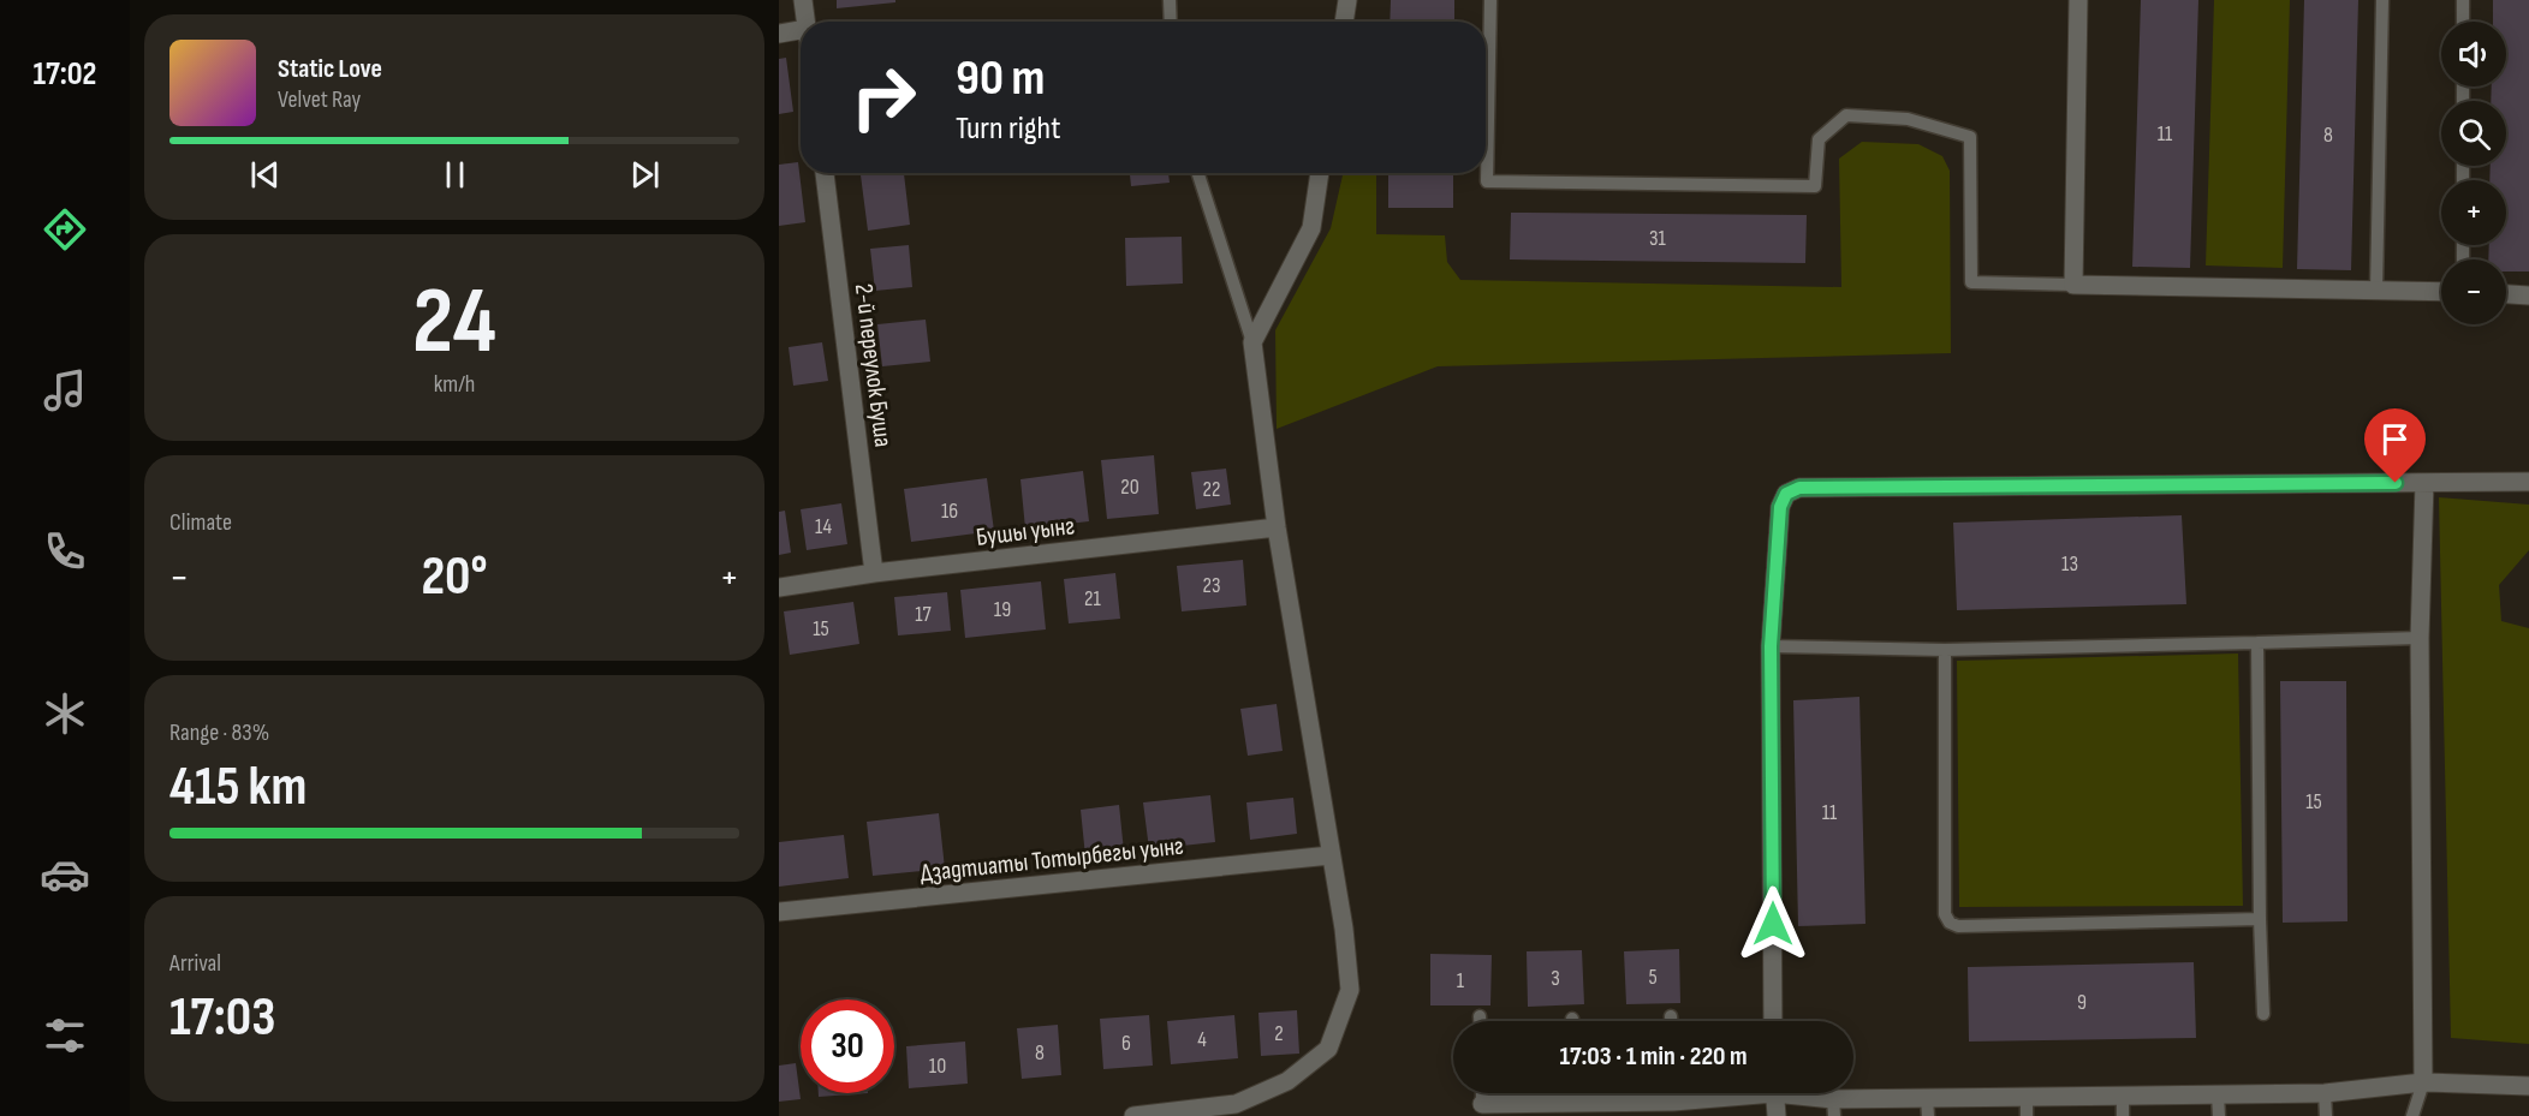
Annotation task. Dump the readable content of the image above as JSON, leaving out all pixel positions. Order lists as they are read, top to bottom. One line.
{"streets":{"street":["2-й переулок Буша","Бушы уынг","Дзадтиаты Тотырбегы уынг"]},"crossings":[["2-й переулок Буша","Бушы уынг"]],"house_numbers":["11","8","31","20","22","16","14","13","23","21","19","17","15","15","11","5","3","1","9","2","4","6","8","10"],"page":{"tabs":"17:02","map_buttons":["+","−"],"turn":["90 m","Turn right"],"song":["Static Love","Velvet Ray"],"tile":[["24","km/h"],"Climate",["Range · 83%","415 km"],["Arrival","17:03"]],"heat":["−","20°","+"],"limit":"30","trip":"17:03 · 1 min · 220 m"}}
